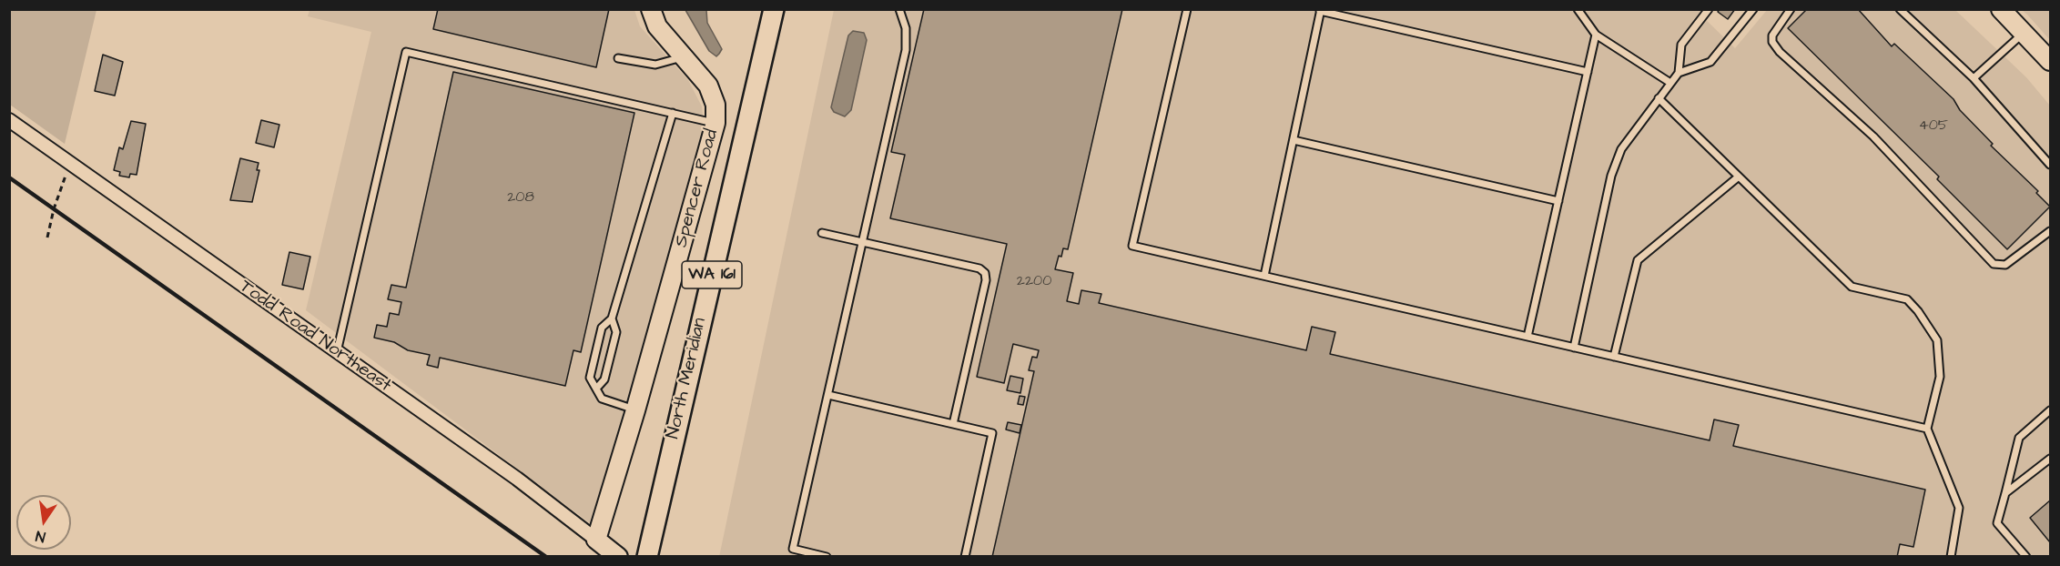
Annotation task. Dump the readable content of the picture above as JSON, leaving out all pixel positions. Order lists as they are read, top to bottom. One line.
{"streets":{"main road":["WA 161","North Meridian"],"street":["Spencer Road","Todd Road Northeast"]},"crossings":[["Spencer Road","Todd Road Northeast"]],"house_numbers":["405","208","2200"],"north":"bottom"}
